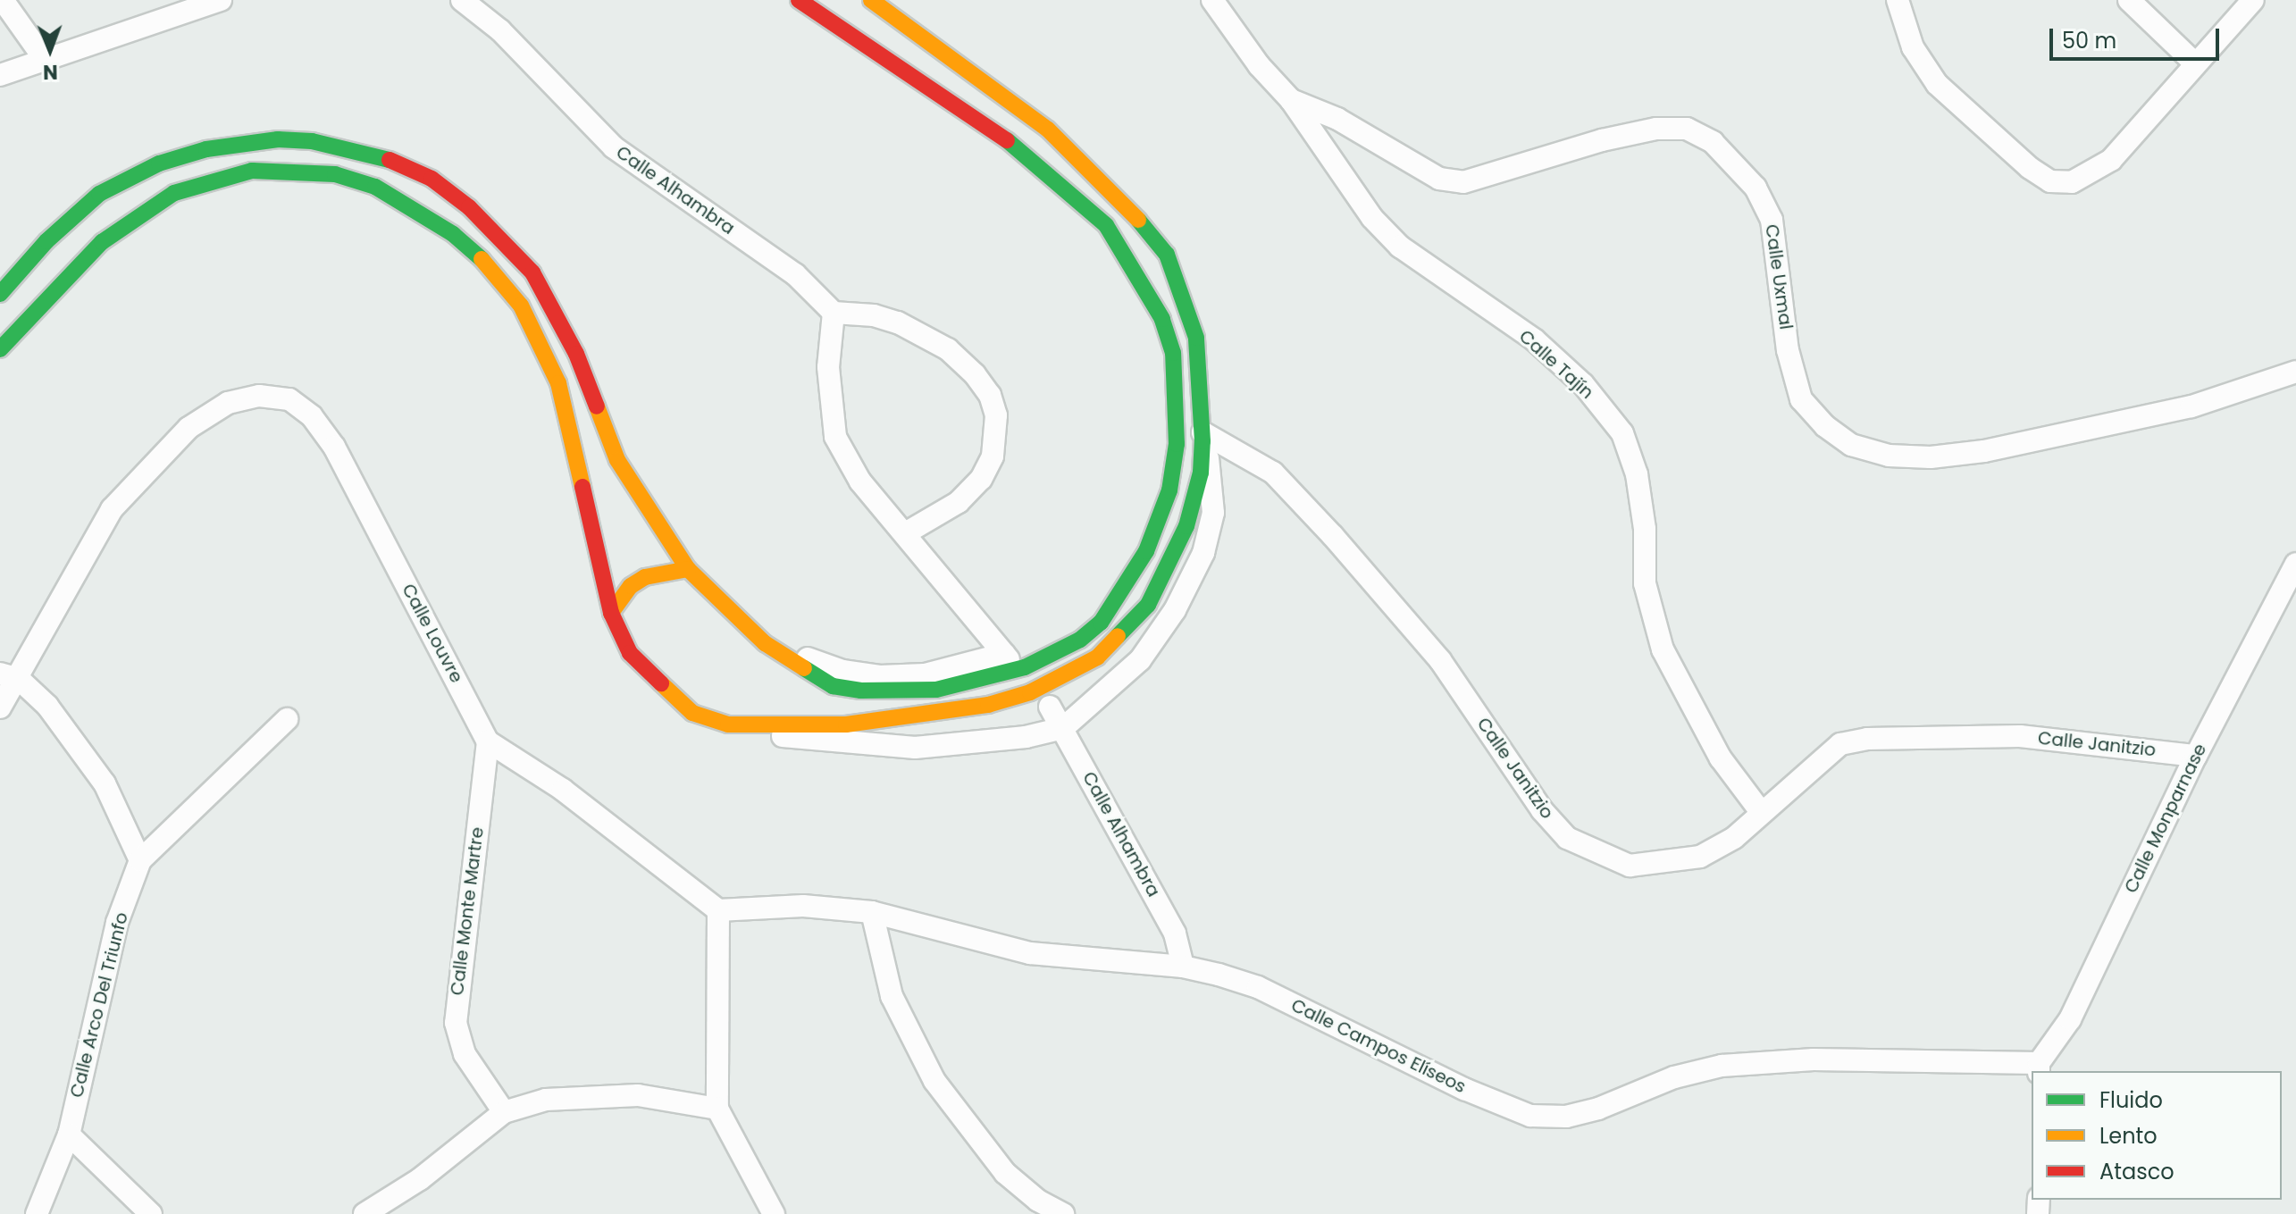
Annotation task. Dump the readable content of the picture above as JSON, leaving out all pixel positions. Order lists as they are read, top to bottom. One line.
{"streets":{"street":["Calle Alhambra","Calle Uxmal","Calle Tajín","Calle Louvre","Calle Janitzio","Calle Monparnase","Calle Monte Martre","Calle Arco Del Triunfo","Calle Campos Elíseos"]},"crossings":[["Calle Alhambra","Calle Campos Elíseos"],["Calle Uxmal","Calle Tajín"],["Calle Tajín","Calle Janitzio"],["Calle Louvre","Calle Monte Martre"],["Calle Louvre","Calle Campos Elíseos"],["Calle Janitzio","Calle Monparnase"],["Calle Monparnase","Calle Campos Elíseos"]],"legend":["Fluido","Lento","Atasco"],"scale_bar":"50 m","north":"bottom"}
